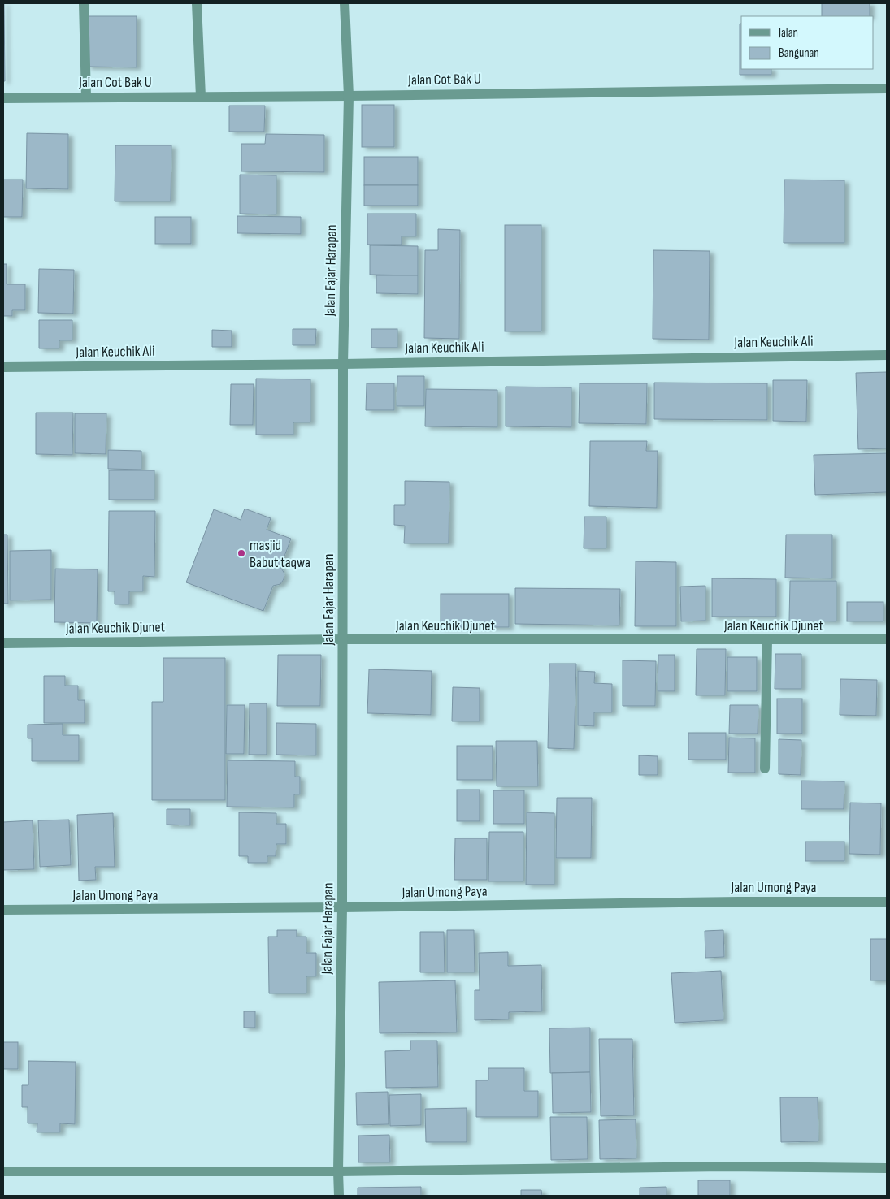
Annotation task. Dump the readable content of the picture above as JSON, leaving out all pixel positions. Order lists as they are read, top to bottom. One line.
{"streets":{"street":["Jalan Cot Bak U","Jalan Fajar Harapan","Jalan Keuchik Ali","Jalan Keuchik Djunet","Jalan Umong Paya"]},"crossings":[["Jalan Cot Bak U","Jalan Fajar Harapan"],["Jalan Fajar Harapan","Jalan Keuchik Ali"],["Jalan Fajar Harapan","Jalan Keuchik Djunet"],["Jalan Fajar Harapan","Jalan Umong Paya"]],"places":["masjid Babut taqwa"],"legend":["Jalan","Bangunan"]}
